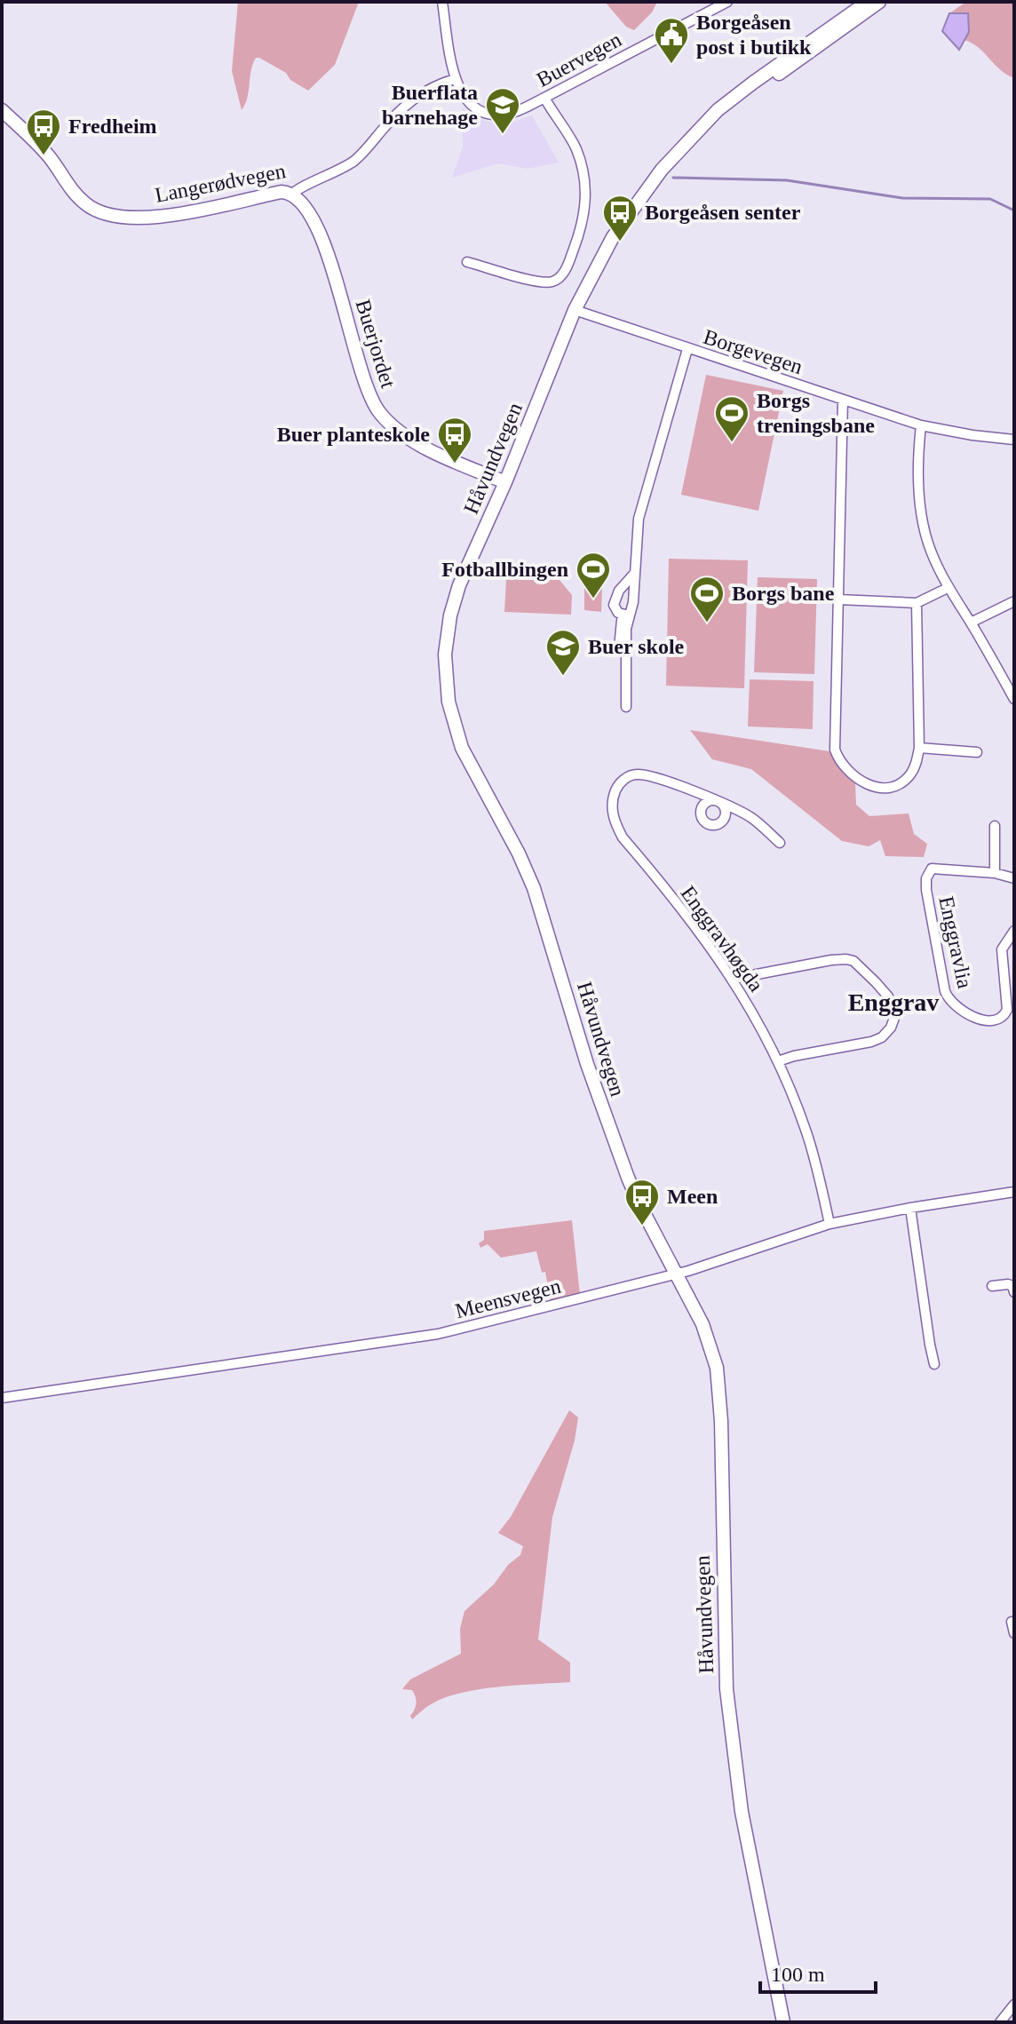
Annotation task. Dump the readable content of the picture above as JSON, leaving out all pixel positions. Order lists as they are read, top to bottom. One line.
{"streets":{"main road":["Langerødvegen","Buerjordet","Håvundvegen"],"street":["Buervegen","Borgevegen","Enggravhøgda","Enggravlia","Meensvegen"]},"crossings":[["Buervegen","Langerødvegen"],["Langerødvegen","Buerjordet"],["Buerjordet","Håvundvegen"],["Borgevegen","Håvundvegen"],["Håvundvegen","Meensvegen"],["Enggravhøgda","Meensvegen"]],"districts":["Enggrav"],"places":{"public building":["Borgeåsen post i butikk"],"school or university":["Buerflata barnehage","Buer skole"],"bus stop":["Fredheim","Borgeåsen senter","Buer planteskole","Meen"],"sports":["Borgs treningsbane","Fotballbingen","Borgs bane"]},"scale_bar":"100 m"}
